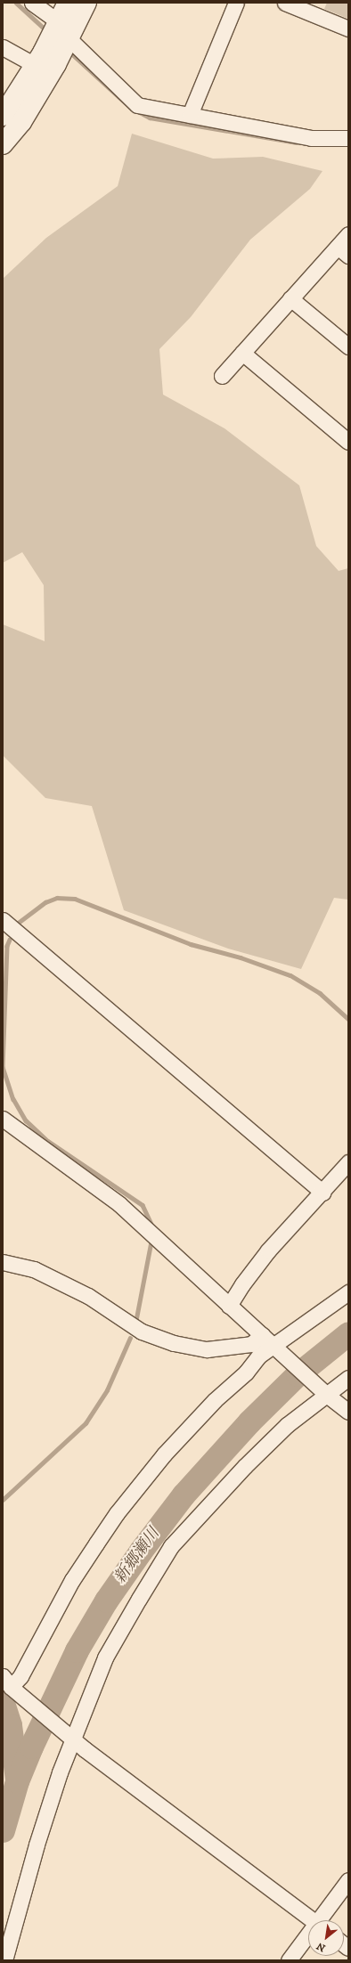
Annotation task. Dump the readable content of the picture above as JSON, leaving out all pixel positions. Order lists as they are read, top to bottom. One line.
{"water":["新郷瀬川"],"north":"bottom left"}
